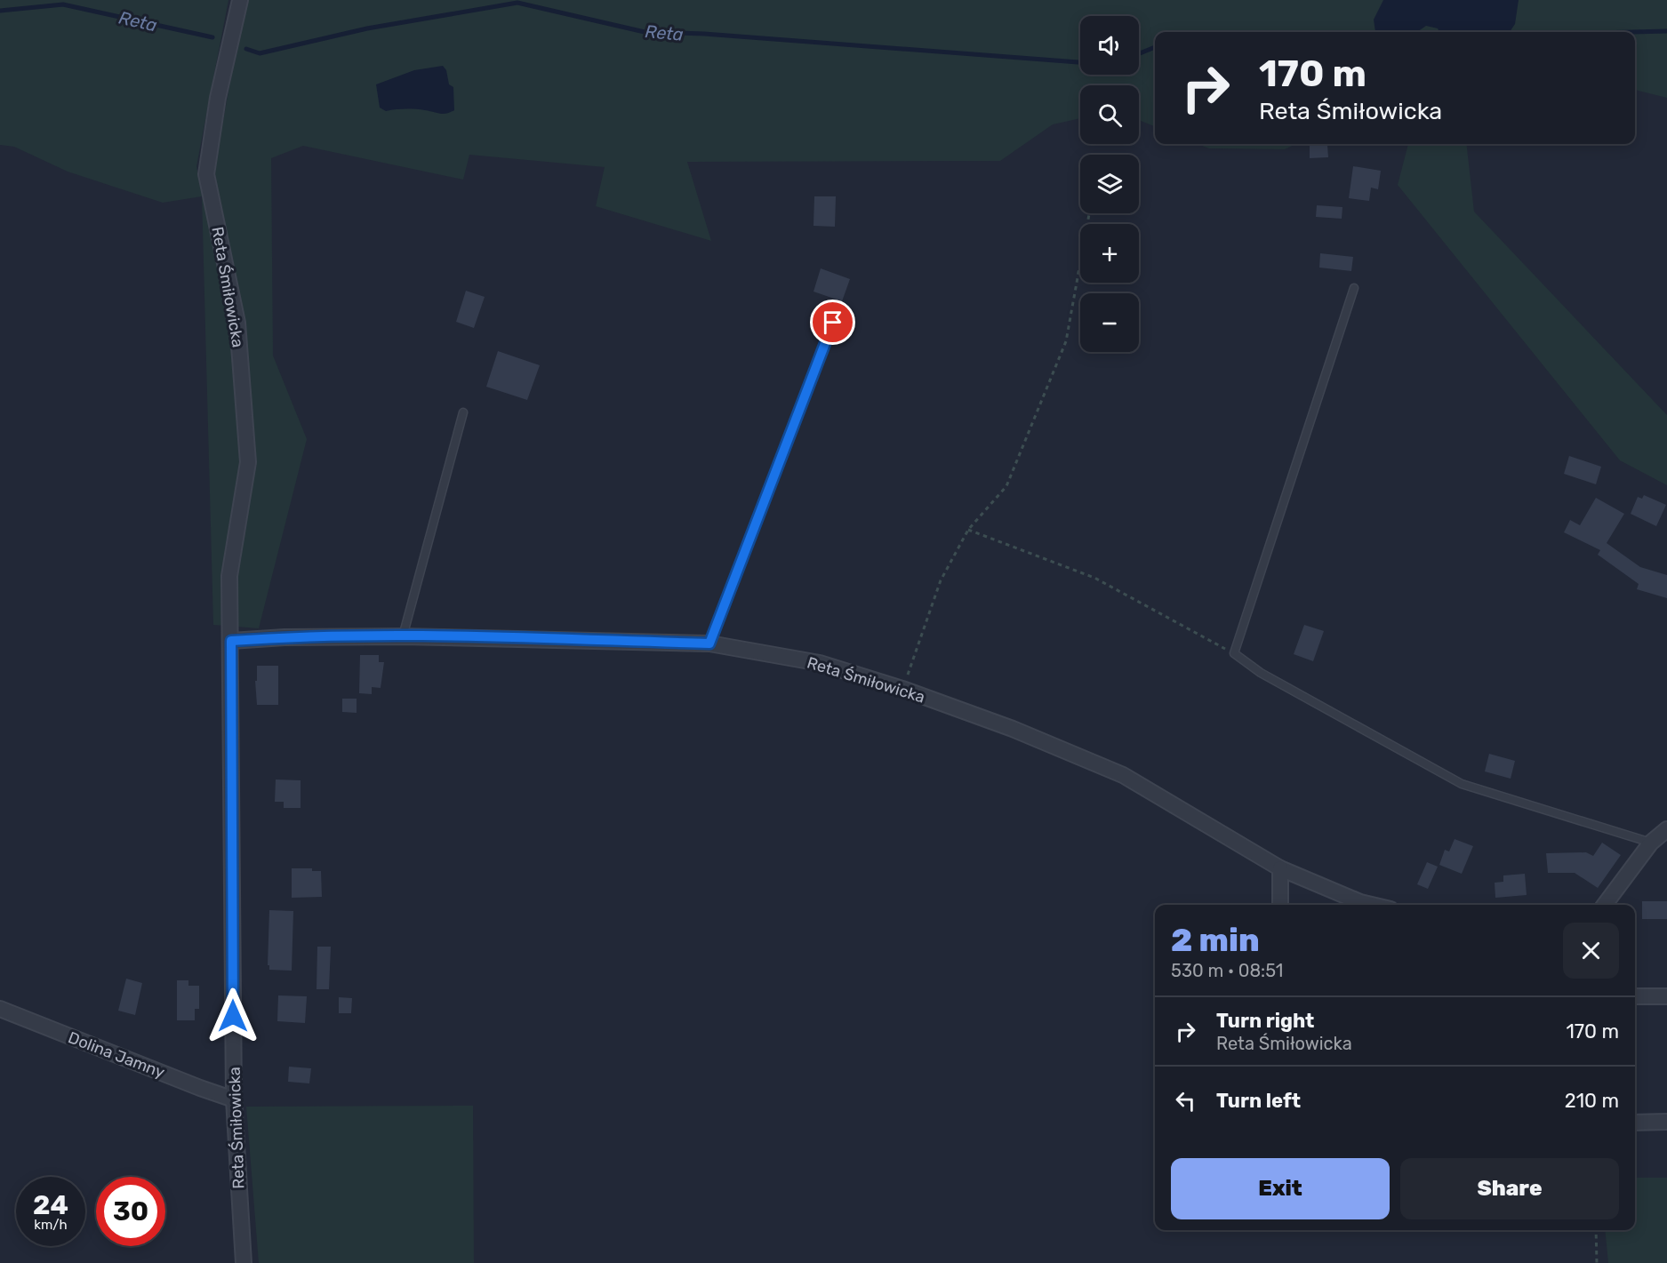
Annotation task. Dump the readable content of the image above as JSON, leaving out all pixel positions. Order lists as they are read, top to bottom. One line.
{"streets":{"street":["Reta Śmiłowicka","Dolina Jamny"]},"crossings":[["Reta Śmiłowicka","Dolina Jamny"]],"water":["Reta"],"page":{"map_buttons":["+","−"],"turn":["170 m","Reta Śmiłowicka"],"heading":["2 min","530 m · 08:51"],"list":[{"name":"Turn right","note":"Reta Śmiłowicka","value":"170 m"},{"name":"Turn left","value":"210 m"}],"buttons":["Exit","Share"],"speed":"24 km/h","limit":"30"}}
